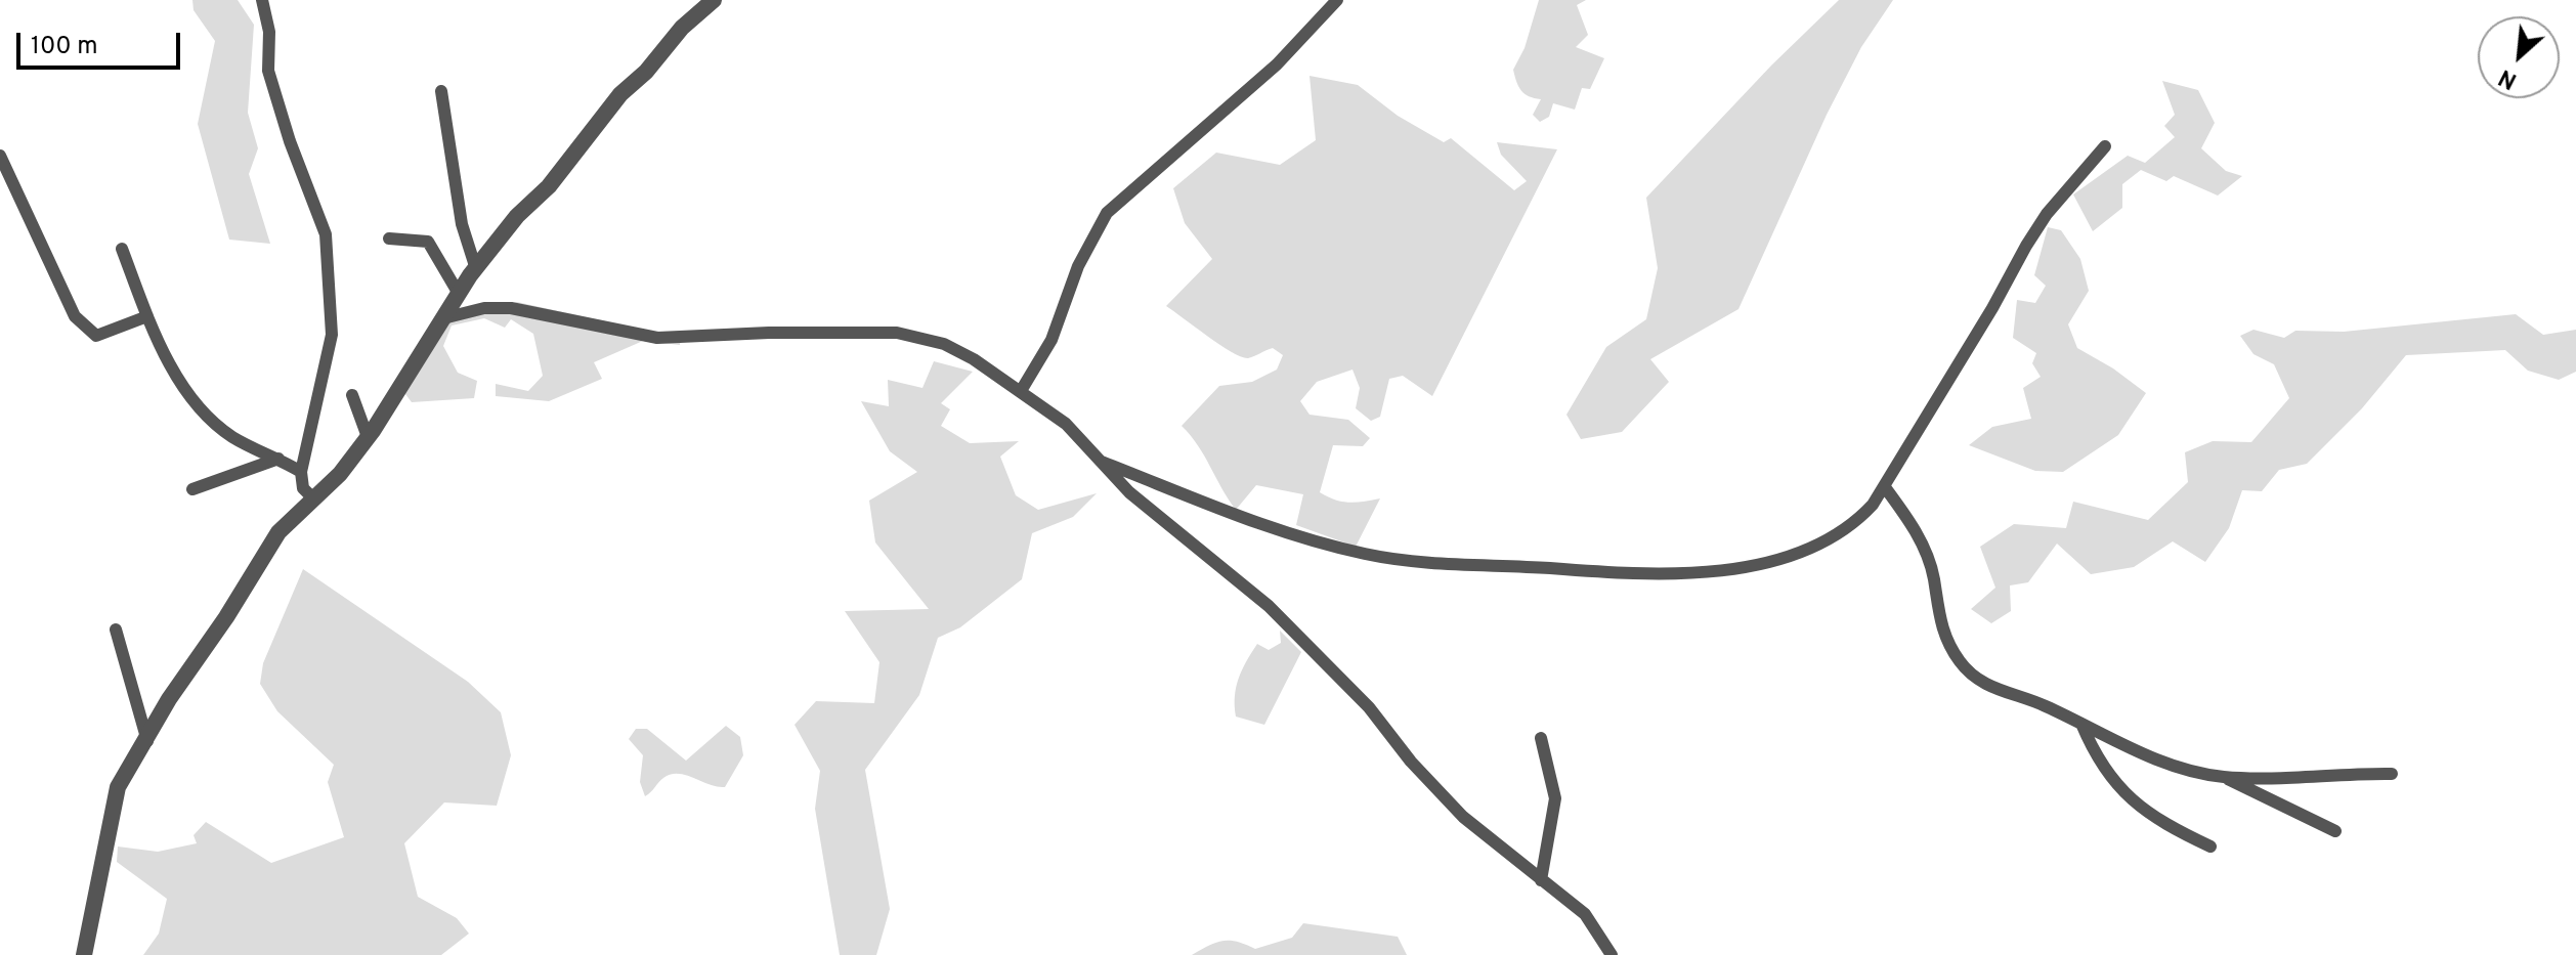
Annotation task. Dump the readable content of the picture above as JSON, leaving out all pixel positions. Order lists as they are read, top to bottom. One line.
{"scale_bar":"100 m","north":"bottom left"}
